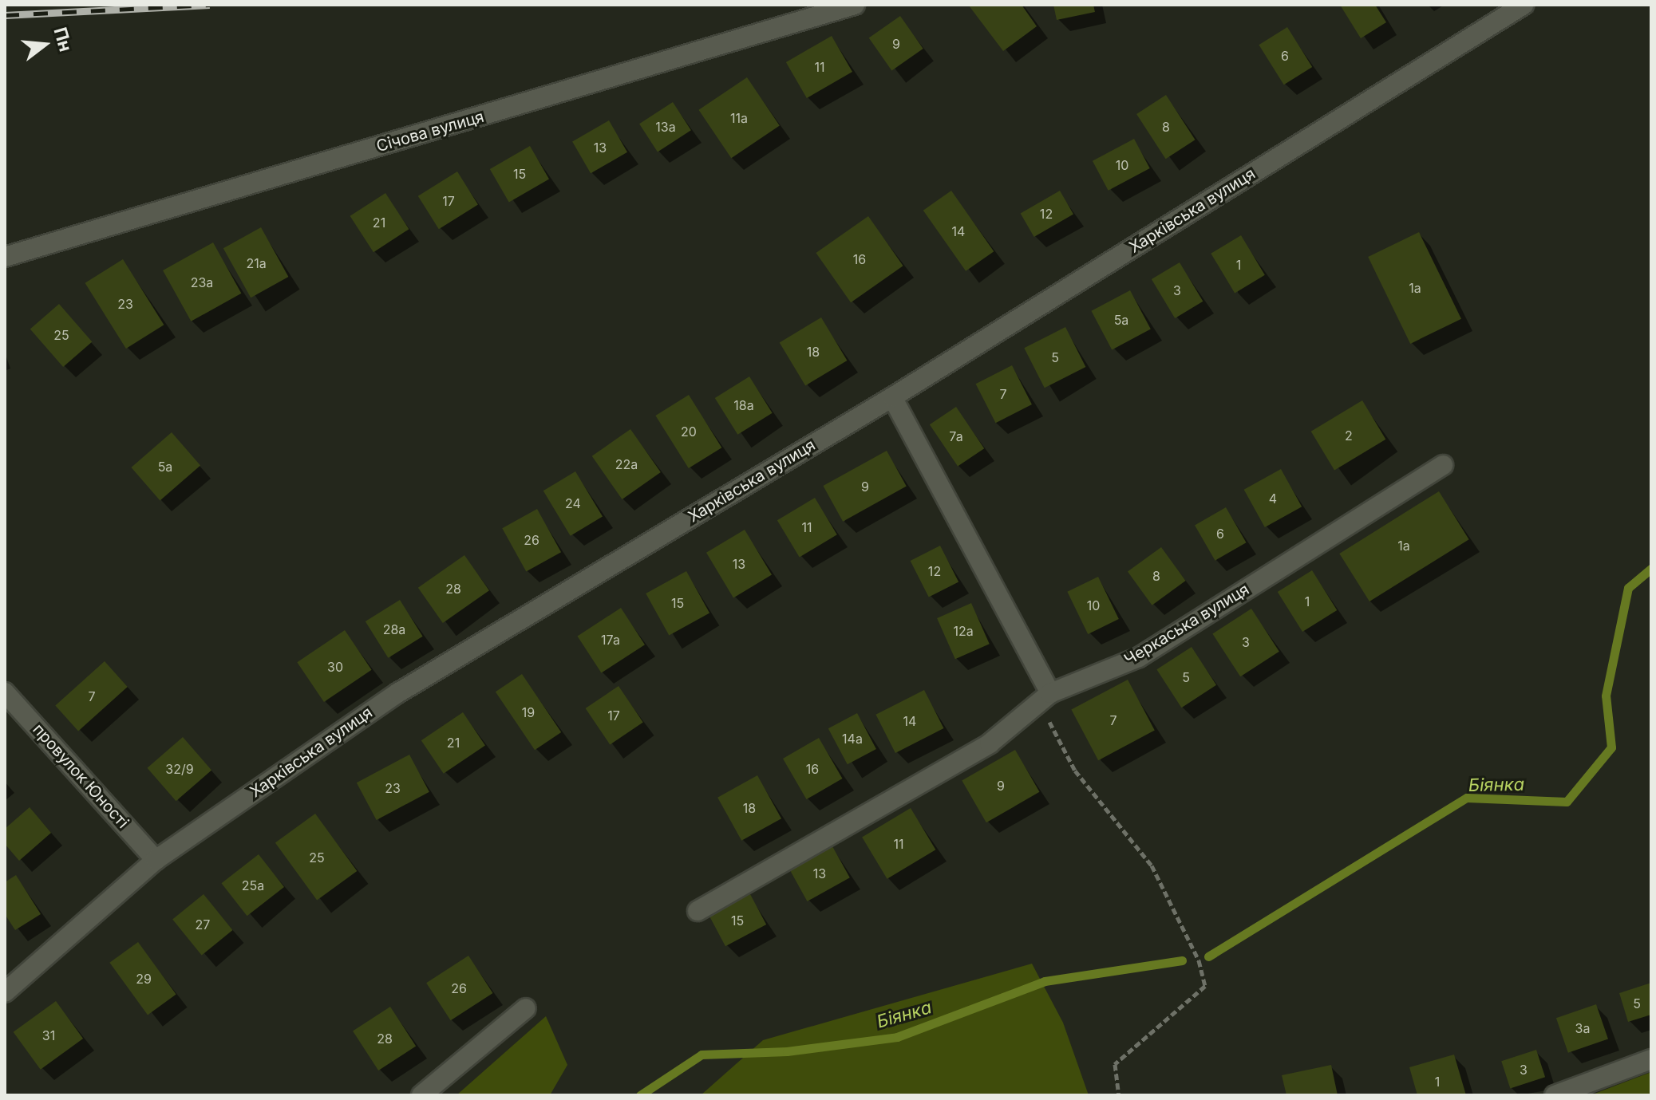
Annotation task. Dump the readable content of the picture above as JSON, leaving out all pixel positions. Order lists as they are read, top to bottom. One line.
{"streets":{"street":["Січова вулиця","Харківська вулиця","Черкаська вулиця","провулок Юності"]},"crossings":[["Харківська вулиця","провулок Юності"]],"water":["Біянка"],"house_numbers":["9","6","11","11а","13а","8","13","10","15","17","12","21","14","16","21а","1","23а","1а","3","23","5а","25","18","5","7","18а","20","2","7а","22а","5а","9","4","24","11","6","26","1а","13","12","8","28","1","15","10","28а","12а","17а","3","30","5","7","19","17","7","14","14а","21","32/9","16","9","23","18","11","25","13","25а","15","27","29","26","5","3а","31","28","3","1"],"north":"right"}
